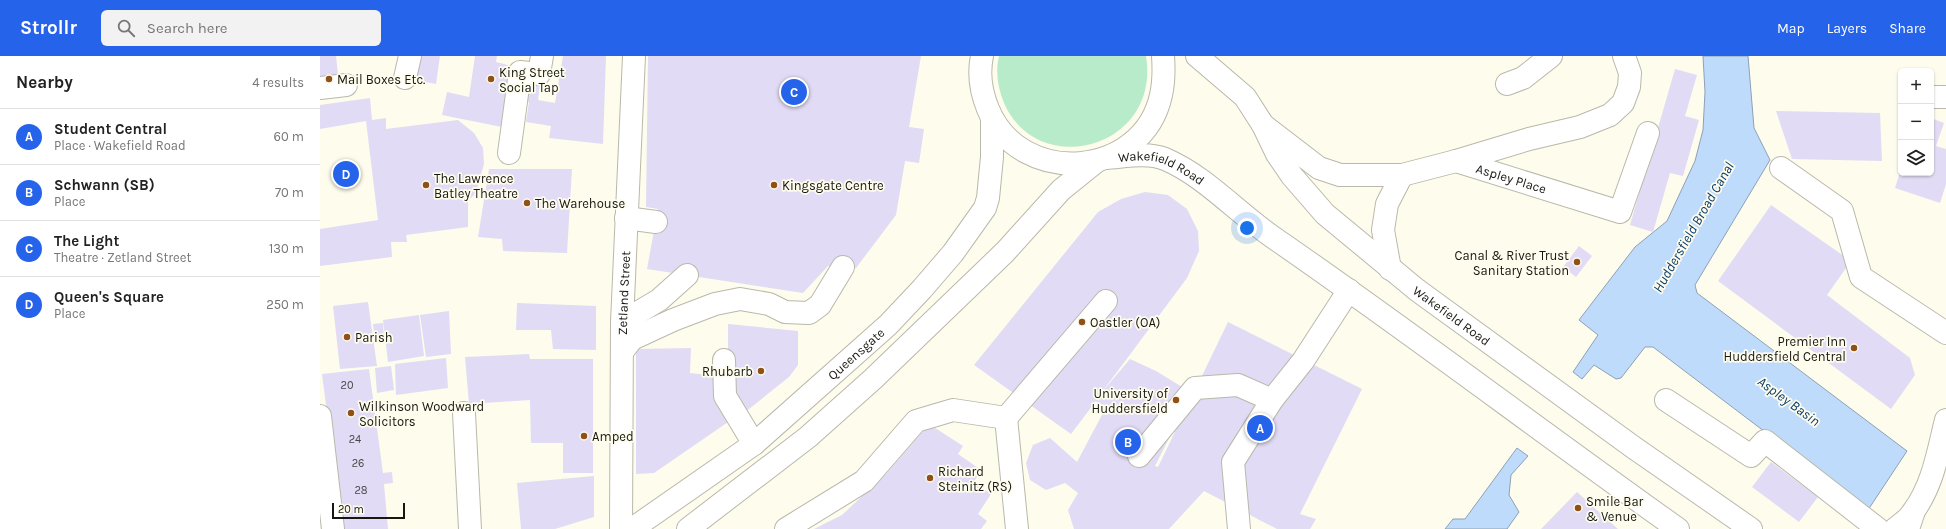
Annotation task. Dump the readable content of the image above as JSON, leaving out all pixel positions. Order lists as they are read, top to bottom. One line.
{"streets":{"main road":["Wakefield Road","Aspley Place","Zetland Street","Queensgate"]},"water":["Huddersfield Broad Canal","Aspley Basin"],"places":["Mail Boxes Etc.","King Street Social Tap","The Lawrence Batley Theatre","Kingsgate Centre","The Warehouse","Canal & River Trust Sanitary Station","Oastler (OA)","Parish","Premier Inn Huddersfield Central","Rhubarb","University of Huddersfield","Wilkinson Woodward Solicitors","Amped","Richard Steinitz (RS)","Smile Bar & Venue"],"house_numbers":["20","24","26","28"],"scale_bar":"20 m","page":{"header":"Strollr","search":"Search here","nav":["Map","Layers","Share"],"heading":["Nearby","4 results"],"map_buttons":["+","−"],"pins":["C","D","A","B"],"list":[{"mark":"A","name":"Student Central","note":"Place · Wakefield Road","value":"60 m"},{"mark":"B","name":"Schwann (SB)","note":"Place","value":"70 m"},{"mark":"C","name":"The Light","note":"Theatre · Zetland Street","value":"130 m"},{"mark":"D","name":"Queen's Square","note":"Place","value":"250 m"}],"scale":"20 m"}}
